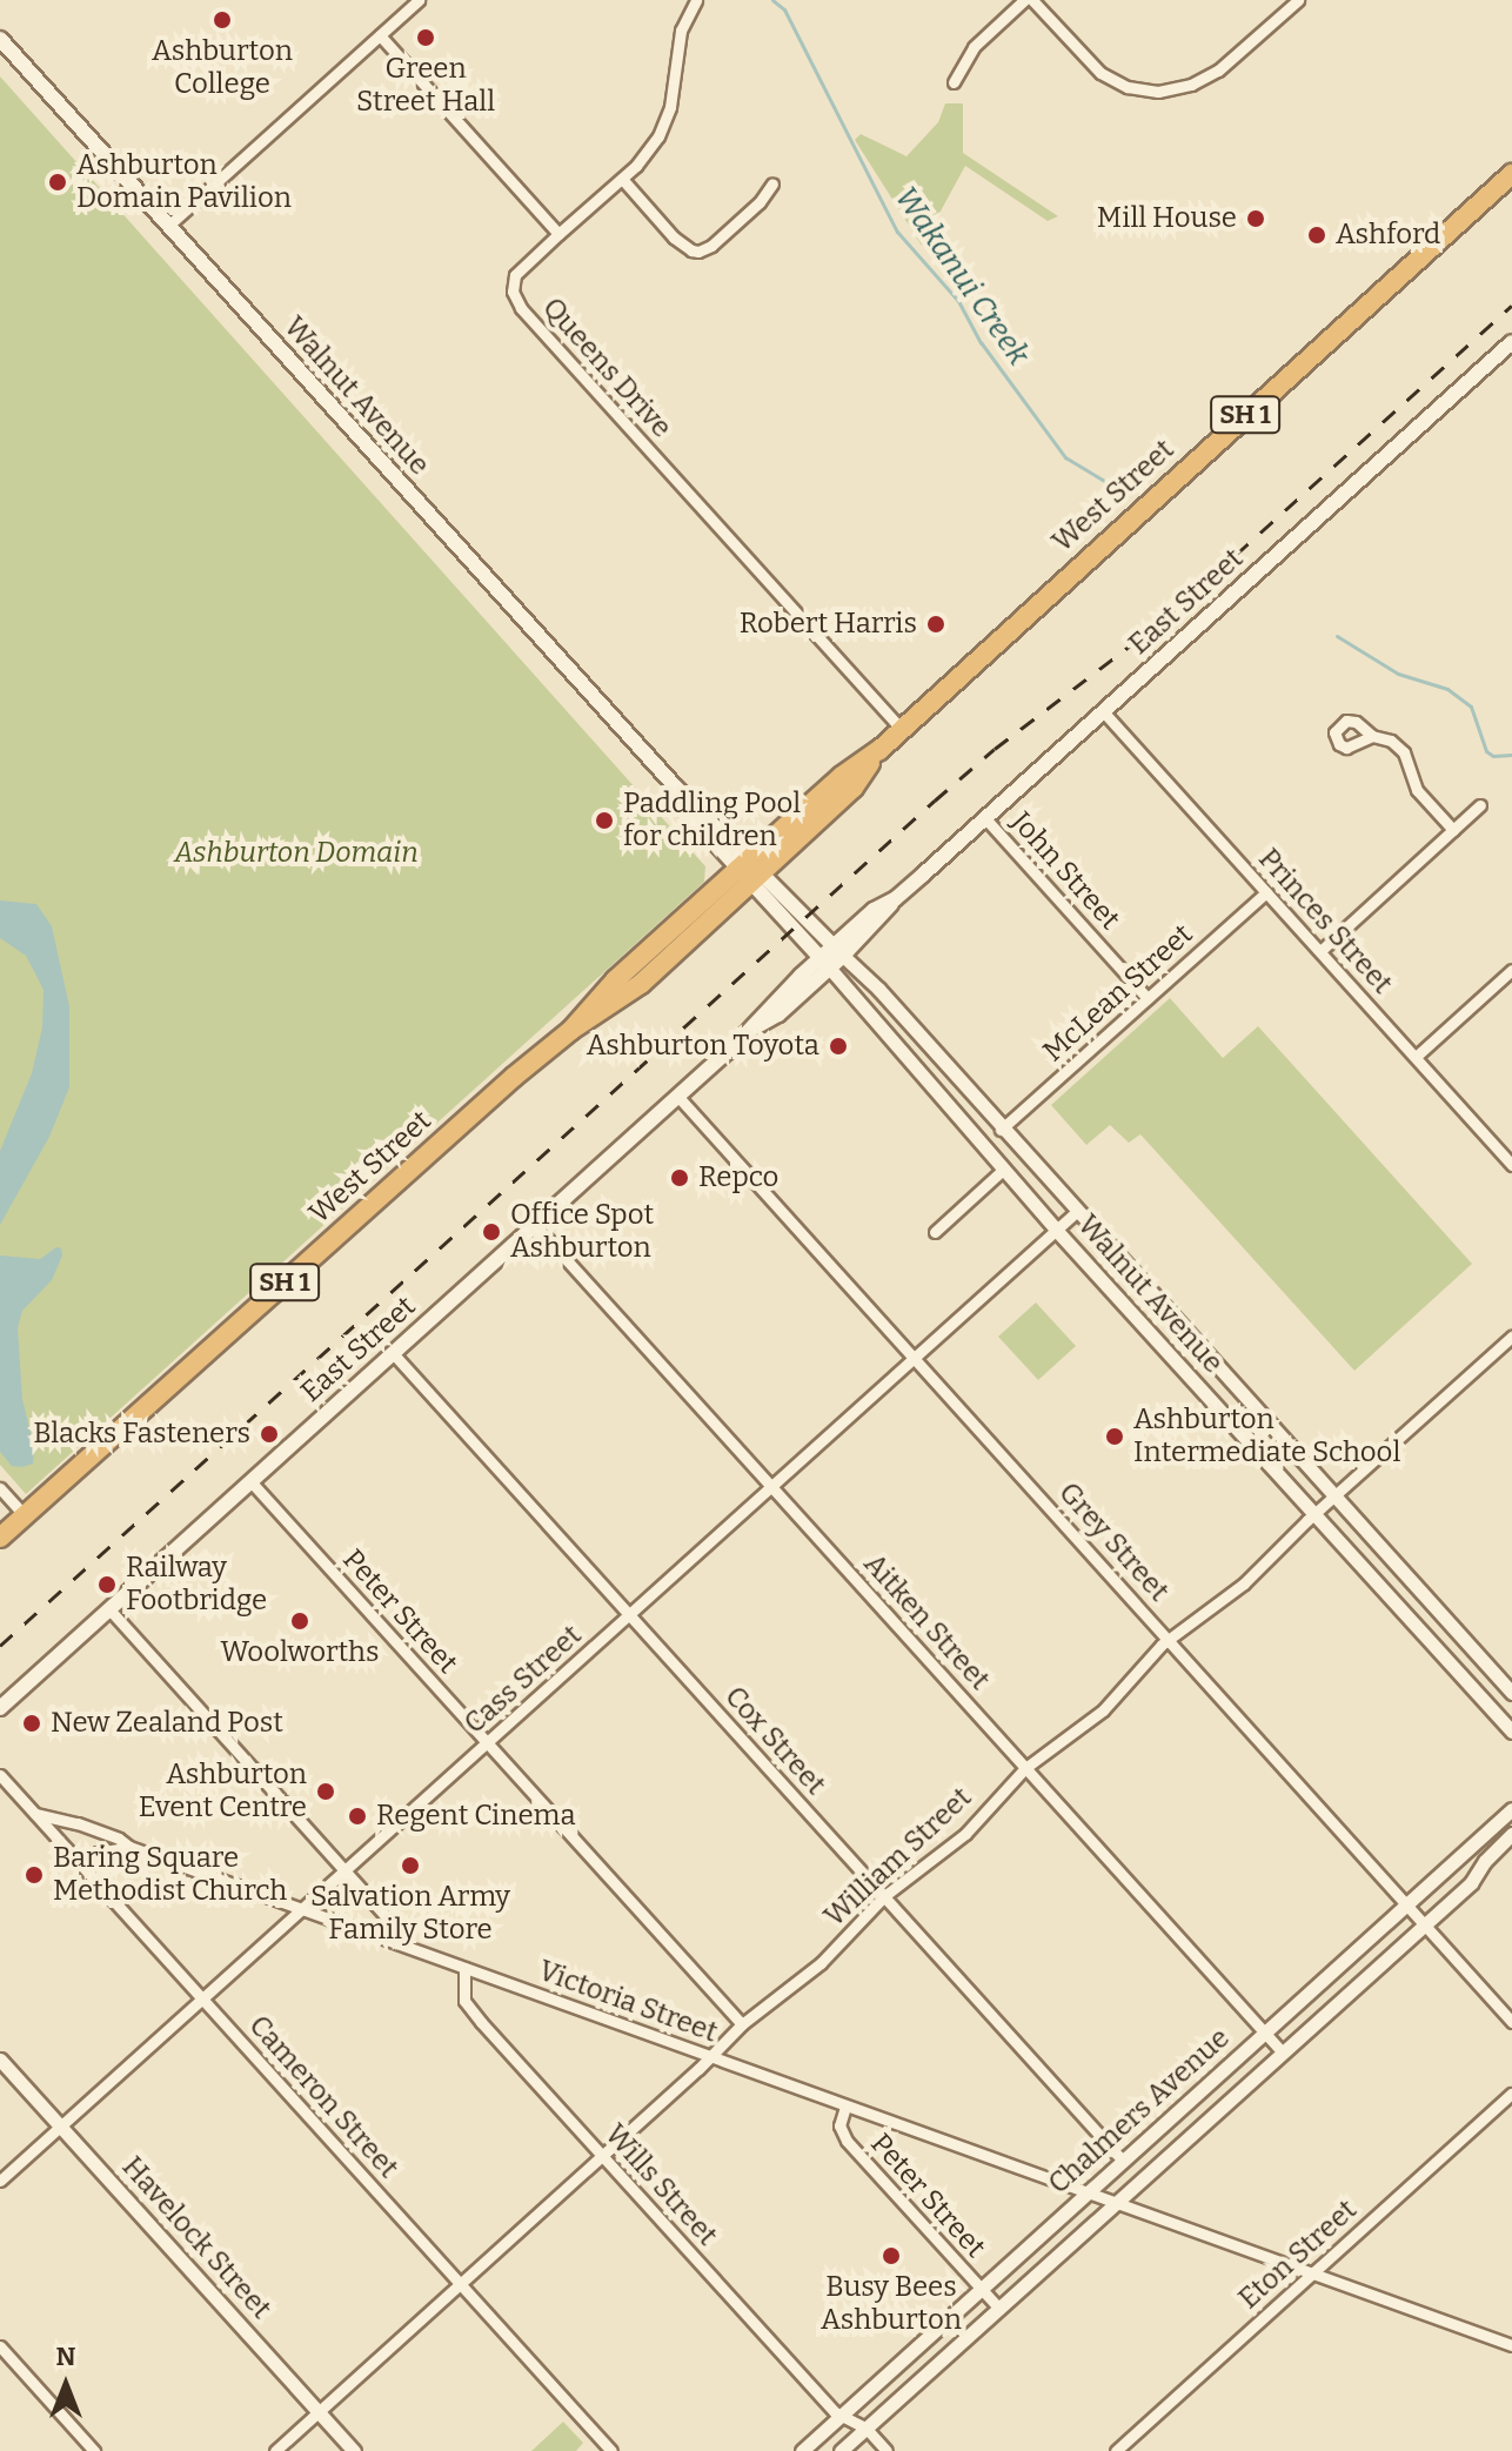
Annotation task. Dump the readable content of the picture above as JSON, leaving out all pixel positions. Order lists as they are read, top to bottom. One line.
{"streets":{"highway":["SH 1","West Street"],"main road":["Walnut Avenue","East Street"],"street":["Queens Drive","John Street","Princes Street","McLean Street","Grey Street","Peter Street","Aitken Street","Cass Street","Cox Street","William Street","Victoria Street","Cameron Street","Chalmers Avenue","Wills Street","Havelock Street","Eton Street"]},"crossings":[["Queens Drive","West Street"],["Walnut Avenue","West Street"],["Walnut Avenue","East Street"],["Walnut Avenue","McLean Street"],["Walnut Avenue","Cass Street"],["Walnut Avenue","William Street"],["East Street","John Street"],["East Street","Princes Street"],["East Street","Grey Street"],["East Street","Peter Street"],["East Street","Aitken Street"],["East Street","Cox Street"],["John Street","McLean Street"],["Princes Street","McLean Street"],["Grey Street","Cass Street"],["Grey Street","William Street"],["Grey Street","Chalmers Avenue"],["Peter Street","Cass Street"],["Peter Street","William Street"],["Peter Street","Victoria Street"],["Peter Street","Chalmers Avenue"],["Aitken Street","Cass Street"],["Aitken Street","William Street"],["Aitken Street","Chalmers Avenue"],["Cass Street","Cox Street"],["Cass Street","Victoria Street"],["Cass Street","Cameron Street"],["Cass Street","Havelock Street"],["Cox Street","William Street"],["Cox Street","Chalmers Avenue"],["William Street","Victoria Street"],["William Street","Cameron Street"],["William Street","Wills Street"],["William Street","Havelock Street"],["Victoria Street","Cameron Street"],["Victoria Street","Chalmers Avenue"],["Victoria Street","Wills Street"],["Victoria Street","Eton Street"],["Chalmers Avenue","Wills Street"]],"water":["Wakanui Creek"],"parks":["Ashburton Domain"],"places":["Ashburton College","Green Street Hall","Ashburton Domain Pavilion","Mill House","Ashford","Robert Harris","Paddling Pool for children","Ashburton Toyota","Repco","Office Spot Ashburton","Blacks Fasteners","Ashburton Intermediate School","Railway Footbridge","Woolworths","New Zealand Post","Ashburton Event Centre","Regent Cinema","Salvation Army Family Store","Baring Square Methodist Church","Busy Bees Ashburton"],"north":"top"}
